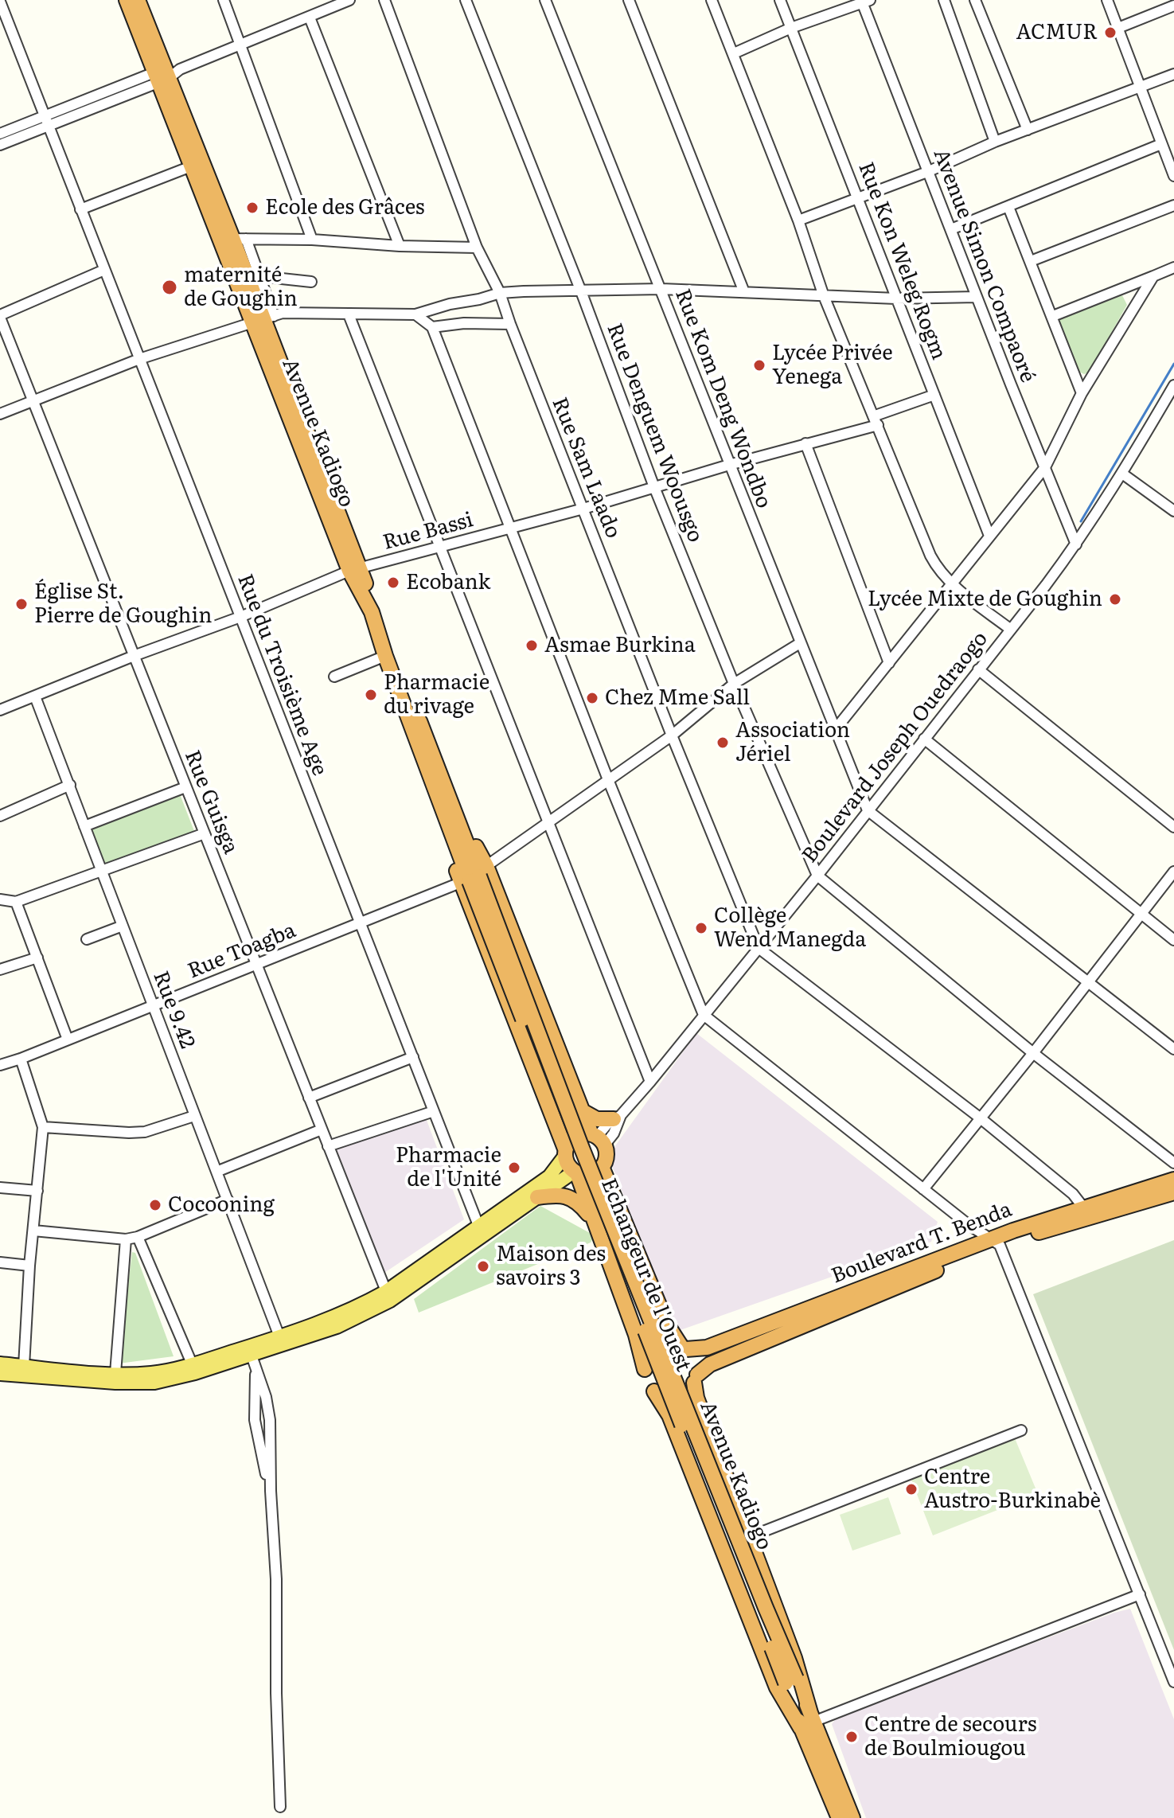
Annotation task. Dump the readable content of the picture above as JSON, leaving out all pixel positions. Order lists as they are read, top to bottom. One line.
{"streets":{"highway":["Avenue Kadiogo","Boulevard T. Benda","Echangeur de l'Ouest"],"street":["Rue Kon Weleg Rogm","Avenue Simon Compaoré","Rue Kom Deng Wondbo","Rue Denguem Woousgo","Rue Sam Laado","Rue Bassi","Rue du Troisième Age","Boulevard Joseph Ouedraogo","Rue Guisga","Rue Toagba","Rue 9.42"]},"crossings":[["Rue Kon Weleg Rogm","Rue Bassi"],["Avenue Simon Compaoré","Boulevard Joseph Ouedraogo"],["Rue Kom Deng Wondbo","Rue Bassi"],["Rue Kom Deng Wondbo","Boulevard Joseph Ouedraogo"],["Rue Kom Deng Wondbo","Rue Toagba"],["Avenue Kadiogo","Rue Bassi"],["Avenue Kadiogo","Rue Toagba"],["Avenue Kadiogo","Echangeur de l'Ouest"],["Rue Denguem Woousgo","Rue Bassi"],["Rue Denguem Woousgo","Boulevard Joseph Ouedraogo"],["Rue Denguem Woousgo","Rue Toagba"],["Rue Sam Laado","Rue Bassi"],["Rue Sam Laado","Boulevard Joseph Ouedraogo"],["Rue Sam Laado","Rue Toagba"],["Rue Bassi","Rue du Troisième Age"],["Rue Bassi","Rue Guisga"],["Rue Bassi","Rue 9.42"],["Rue du Troisième Age","Rue Toagba"],["Rue Guisga","Rue Toagba"],["Rue Toagba","Rue 9.42"],["Rue Toagba","Echangeur de l'Ouest"]],"places":["ACMUR","Ecole des Grâces","maternité de Goughin","Lycée Privée Yenega","Ecobank","Lycée Mixte de Goughin","Église St. Pierre de Goughin","Asmae Burkina","Pharmacie du rivage","Chez Mme Sall","Association Jériel","Collège Wend Manegda","Pharmacie de l'Unité","Cocooning","Maison des savoirs 3","Centre Austro-Burkinabè","Centre de secours de Boulmiougou"]}
